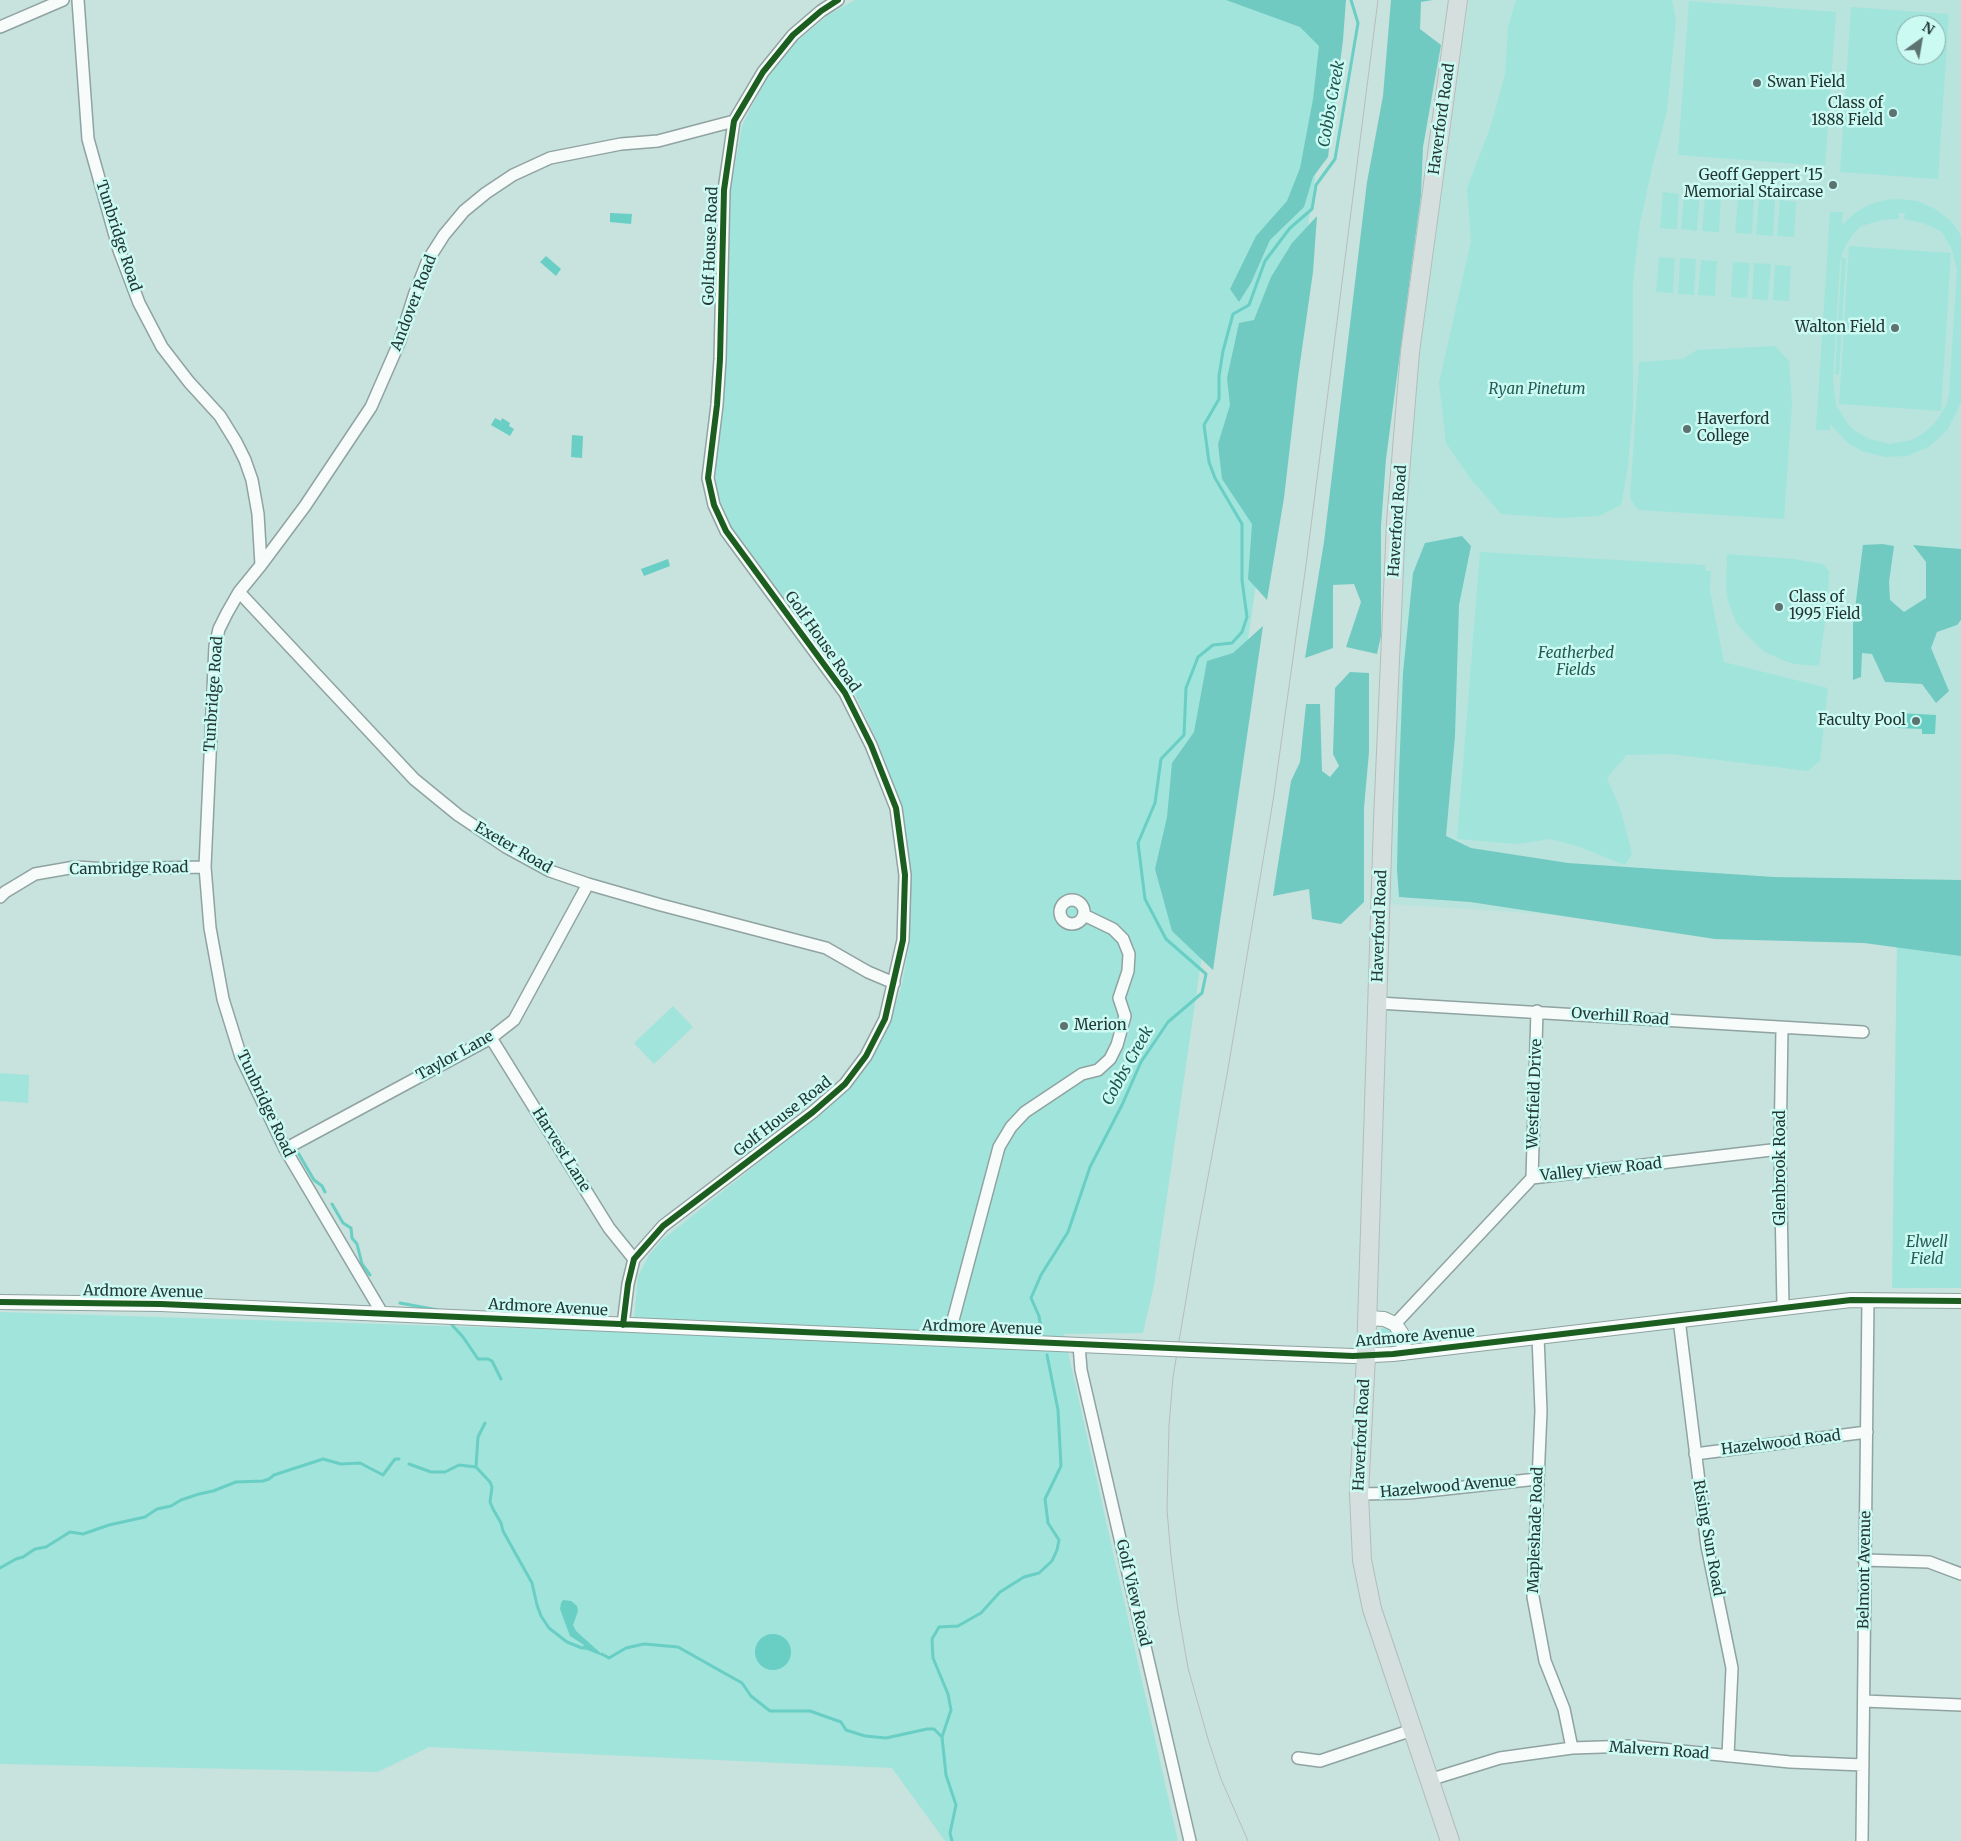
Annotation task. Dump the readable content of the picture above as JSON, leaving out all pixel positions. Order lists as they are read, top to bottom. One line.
{"streets":{"main road":["Haverford Road"],"street":["Tunbridge Road","Golf House Road","Andover Road","Exeter Road","Cambridge Road","Overhill Road","Taylor Lane","Westfield Drive","Harvest Lane","Glenbrook Road","Valley View Road","Ardmore Avenue","Hazelwood Road","Hazelwood Avenue","Mapleshade Road","Rising Sun Road","Belmont Avenue","Golf View Road","Malvern Road"]},"crossings":[["Haverford Road","Overhill Road"],["Haverford Road","Ardmore Avenue"],["Haverford Road","Hazelwood Avenue"],["Haverford Road","Malvern Road"],["Tunbridge Road","Andover Road"],["Tunbridge Road","Exeter Road"],["Tunbridge Road","Cambridge Road"],["Tunbridge Road","Taylor Lane"],["Tunbridge Road","Ardmore Avenue"],["Golf House Road","Andover Road"],["Golf House Road","Exeter Road"],["Golf House Road","Harvest Lane"],["Golf House Road","Ardmore Avenue"],["Exeter Road","Taylor Lane"],["Overhill Road","Westfield Drive"],["Overhill Road","Glenbrook Road"],["Taylor Lane","Harvest Lane"],["Westfield Drive","Valley View Road"],["Glenbrook Road","Valley View Road"],["Glenbrook Road","Ardmore Avenue"],["Ardmore Avenue","Mapleshade Road"],["Ardmore Avenue","Rising Sun Road"],["Ardmore Avenue","Belmont Avenue"],["Ardmore Avenue","Golf View Road"],["Hazelwood Road","Rising Sun Road"],["Hazelwood Road","Belmont Avenue"],["Hazelwood Avenue","Mapleshade Road"],["Mapleshade Road","Malvern Road"],["Rising Sun Road","Malvern Road"],["Belmont Avenue","Malvern Road"]],"water":["Cobbs Creek"],"parks":["Ryan Pinetum","Featherbed Fields","Elwell Field"],"places":["Swan Field","Class of 1888 Field","Geoff Geppert '15 Memorial Staircase","Walton Field","Haverford College","Class of 1995 Field","Faculty Pool","Merion"],"north":"top right"}
